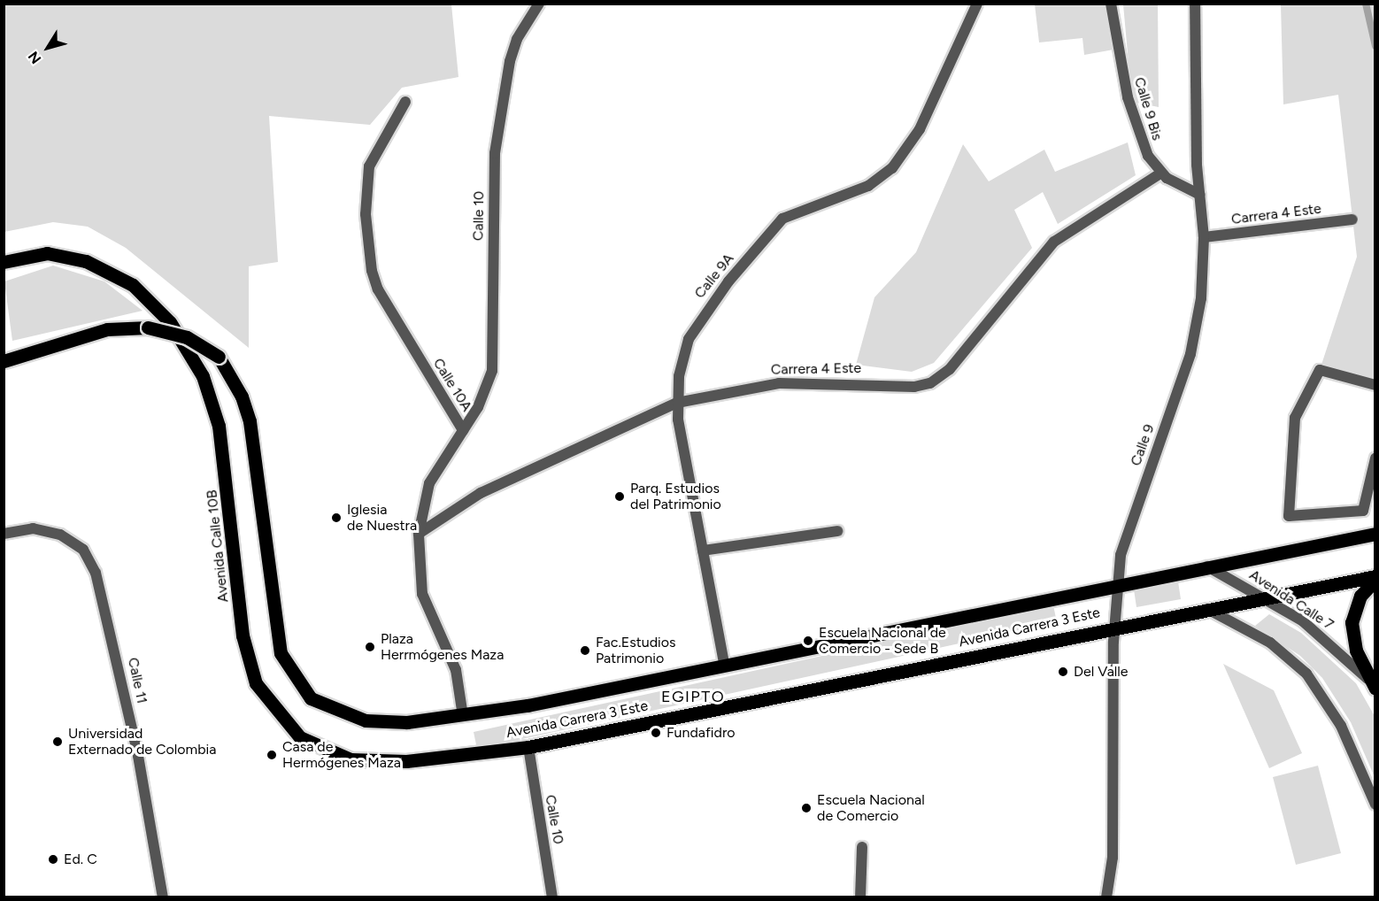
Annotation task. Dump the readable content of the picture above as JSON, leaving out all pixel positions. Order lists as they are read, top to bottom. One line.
{"streets":{"main road":["Avenida Calle 10B","Avenida Carrera 3 Este"],"street":["Calle 9 Bis","Carrera 4 Este","Calle 10","Calle 9A","Calle 10A","Calle 9","Avenida Calle 7","Calle 11"]},"crossings":[["Calle 9 Bis","Carrera 4 Este"],["Carrera 4 Este","Calle 9A"],["Carrera 4 Este","Calle 10A"],["Carrera 4 Este","Calle 9"],["Calle 10","Calle 10A"],["Calle 10","Avenida Carrera 3 Este"],["Calle 9A","Avenida Carrera 3 Este"],["Calle 10A","Avenida Carrera 3 Este"],["Calle 9","Avenida Carrera 3 Este"],["Avenida Calle 10B","Avenida Carrera 3 Este"],["Avenida Calle 7","Avenida Carrera 3 Este"]],"districts":["EGIPTO"],"places":["Parq. Estudios del Patrimonio","Iglesia de Nuestra","Escuela Nacional de Comercio - Sede B","Plaza Herrmógenes Maza","Fac.Estudios Patrimonio","Del Valle","Fundafidro","Universidad Externado de Colombia","Casa de Hermógenes Maza","Escuela Nacional de Comercio","Ed. C"],"north":"bottom left"}
